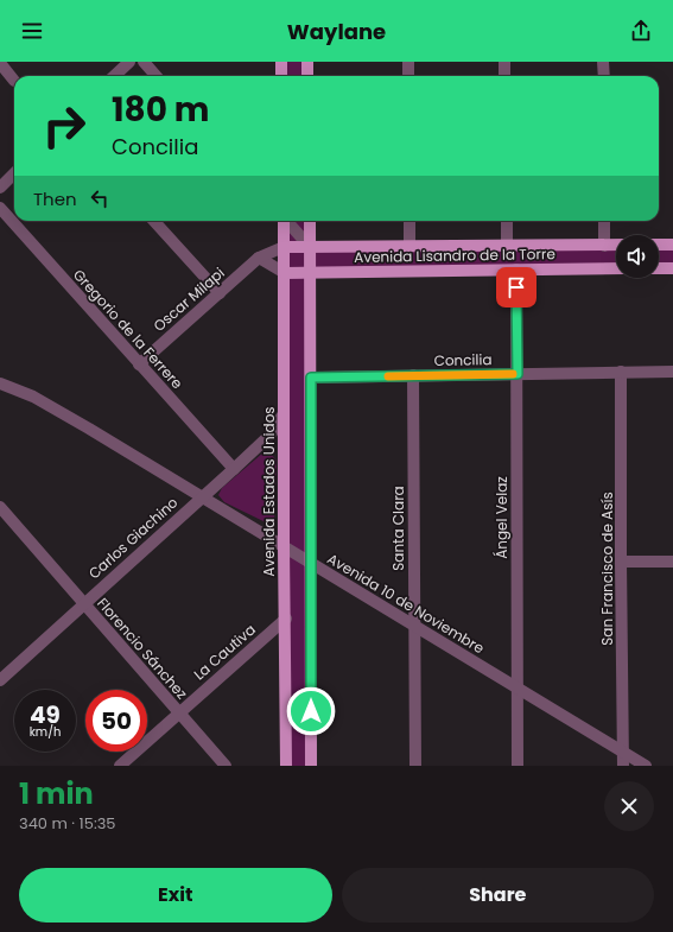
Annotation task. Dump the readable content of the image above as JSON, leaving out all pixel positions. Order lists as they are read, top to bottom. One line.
{"streets":{"main road":["Avenida Lisandro de la Torre","Avenida Estados Unidos"],"street":["Oscar Milapi","Gregorio de la Ferrere","Concilia","Ángel Velaz","Santa Clara","Carlos Giachino","San Francisco de Asís","Avenida 10 de Noviembre","Florencio Sánchez","La Cautiva"]},"crossings":[["Avenida Lisandro de la Torre","Oscar Milapi"],["Avenida Lisandro de la Torre","Avenida Estados Unidos"],["Avenida Lisandro de la Torre","Ángel Velaz"],["Oscar Milapi","Gregorio de la Ferrere"],["Oscar Milapi","Avenida Estados Unidos"],["Gregorio de la Ferrere","Carlos Giachino"],["Concilia","Ángel Velaz"],["Concilia","Santa Clara"],["Concilia","San Francisco de Asís"],["Avenida Estados Unidos","Carlos Giachino"],["Avenida Estados Unidos","Avenida 10 de Noviembre"],["Avenida Estados Unidos","La Cautiva"],["Ángel Velaz","Avenida 10 de Noviembre"],["Santa Clara","Avenida 10 de Noviembre"],["Carlos Giachino","Avenida 10 de Noviembre"],["Carlos Giachino","Florencio Sánchez"],["San Francisco de Asís","Avenida 10 de Noviembre"],["Florencio Sánchez","La Cautiva"]],"page":{"header":"Waylane","turn":["180 m","Concilia"],"then":"Then","speed":"49 km/h","limit":"50","heading":["1 min","340 m · 15:35"],"buttons":["Exit","Share"]}}
